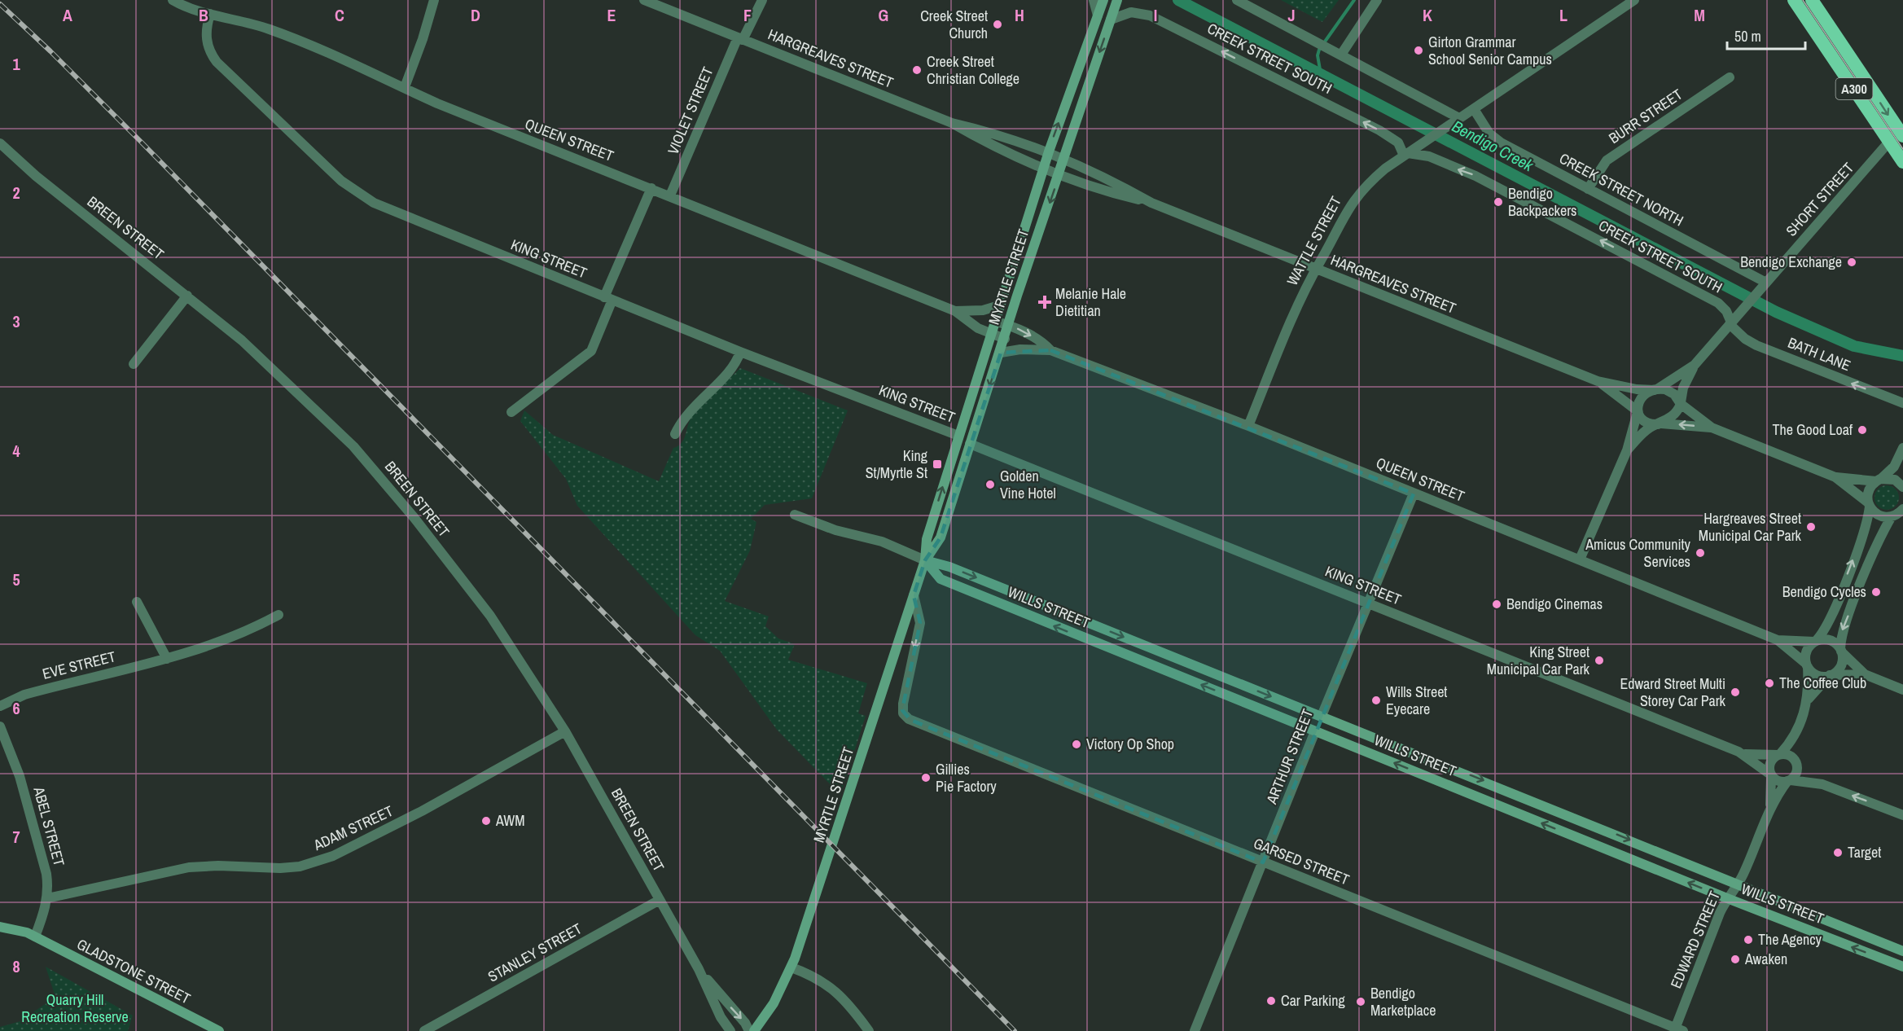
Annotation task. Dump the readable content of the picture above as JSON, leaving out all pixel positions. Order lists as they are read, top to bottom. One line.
{"streets":{"highway":["A300"],"main road":["MYRTLE STREET","WILLS STREET","ARTHUR STREET","GLADSTONE STREET"],"street":["HARGREAVES STREET","CREEK STREET SOUTH","VIOLET STREET","BURR STREET","QUEEN STREET","CREEK STREET NORTH","SHORT STREET","BREEN STREET","WATTLE STREET","KING STREET","BATH LANE","EVE STREET","ABEL STREET","ADAM STREET","GARSED STREET","EDWARD STREET","STANLEY STREET"]},"crossings":[["HARGREAVES STREET","VIOLET STREET"],["HARGREAVES STREET","SHORT STREET"],["HARGREAVES STREET","WATTLE STREET"],["HARGREAVES STREET","MYRTLE STREET"],["CREEK STREET SOUTH","SHORT STREET"],["CREEK STREET SOUTH","WATTLE STREET"],["CREEK STREET SOUTH","MYRTLE STREET"],["CREEK STREET SOUTH","BATH LANE"],["A300","SHORT STREET"],["VIOLET STREET","QUEEN STREET"],["BURR STREET","CREEK STREET NORTH"],["QUEEN STREET","WATTLE STREET"],["QUEEN STREET","KING STREET"],["QUEEN STREET","MYRTLE STREET"],["QUEEN STREET","ARTHUR STREET"],["CREEK STREET NORTH","SHORT STREET"],["CREEK STREET NORTH","WATTLE STREET"],["SHORT STREET","BATH LANE"],["BREEN STREET","ADAM STREET"],["BREEN STREET","STANLEY STREET"],["KING STREET","MYRTLE STREET"],["KING STREET","ARTHUR STREET"],["KING STREET","EDWARD STREET"],["MYRTLE STREET","WILLS STREET"],["MYRTLE STREET","GARSED STREET"],["WILLS STREET","ARTHUR STREET"],["WILLS STREET","EDWARD STREET"],["ARTHUR STREET","GARSED STREET"],["ABEL STREET","ADAM STREET"],["ABEL STREET","GLADSTONE STREET"],["GARSED STREET","EDWARD STREET"]],"one_way":["BATH LANE","GARSED STREET"],"water":["Bendigo Creek"],"parks":["Quarry Hill Recreation Reserve"],"places":{"other":["Creek Street Church","Girton Grammar School Senior Campus","Creek Street Christian College","Bendigo Backpackers","Bendigo Exchange","The Good Loaf","Golden Vine Hotel","Hargreaves Street Municipal Car Park","Amicus Community Services","Bendigo Cycles","Bendigo Cinemas","King Street Municipal Car Park","The Coffee Club","Edward Street Multi Storey Car Park","Wills Street Eyecare","Victory Op Shop","Gillies Pie Factory","AWM","Target","The Agency","Awaken","Car Parking","Bendigo Marketplace"],"health":["Melanie Hale Dietitian"],"transit":["King St/Myrtle St"]},"scale_bar":"50 m","grid":{"columns":["A","B","C","D","E","F","G","H","I","J","K","L","M"],"rows":["1","2","3","4","5","6","7","8"]}}
